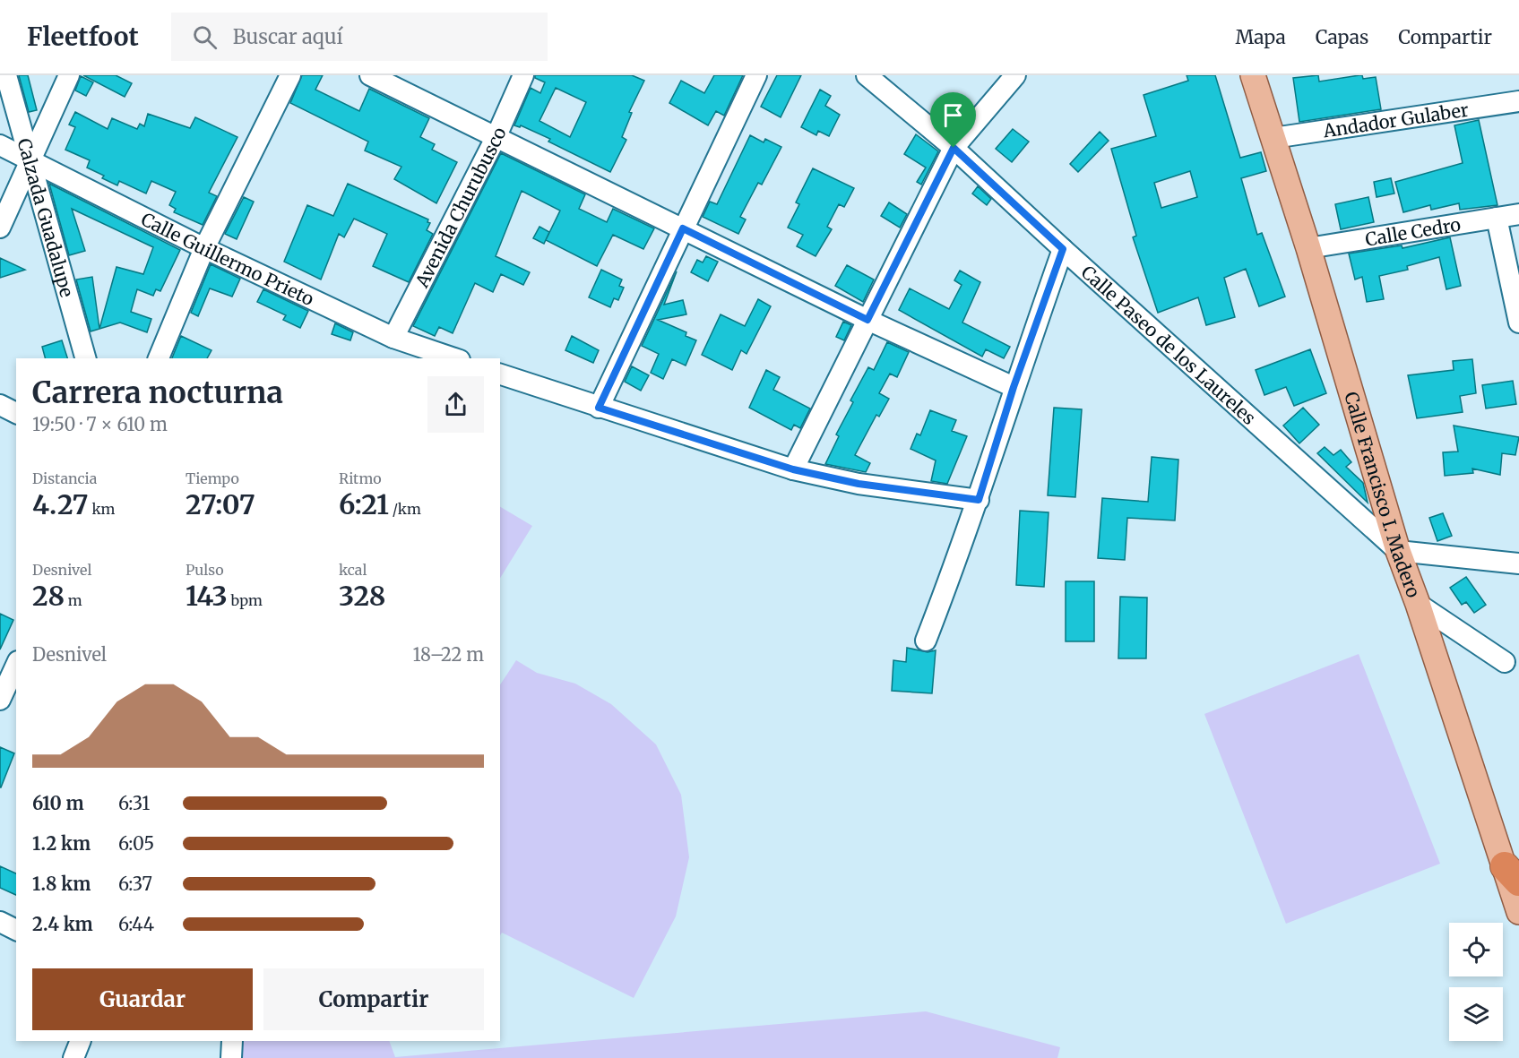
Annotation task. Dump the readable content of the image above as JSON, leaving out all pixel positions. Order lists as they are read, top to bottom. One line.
{"streets":{"main road":["Calle Francisco I. Madero"],"street":["Andador Gulaber","Avenida Churubusco","Calzada Guadalupe","Calle Cedro","Calle Guillermo Prieto","Calle Paseo de los Laureles"]},"crossings":[["Andador Gulaber","Calle Francisco I. Madero"],["Avenida Churubusco","Calle Guillermo Prieto"],["Calzada Guadalupe","Calle Guillermo Prieto"],["Calle Cedro","Calle Francisco I. Madero"],["Calle Paseo de los Laureles","Calle Francisco I. Madero"]],"page":{"header":"Fleetfoot","search":"Buscar aquí","nav":["Mapa","Capas","Compartir"],"heading":["Carrera nocturna","19:50 · 7 × 610 m"],"stats":[["Distancia","4.27 km"],["Tiempo","27:07"],["Ritmo","6:21 /km"],["Desnivel","28 m"],["Pulso","143 bpm"],["kcal","328"]],"chart":["Desnivel","18–22 m"],"list":[{"name":"610 m","note":"6:31"},{"name":"1.2 km","note":"6:05"},{"name":"1.8 km","note":"6:37"},{"name":"2.4 km","note":"6:44"}],"buttons":["Guardar","Compartir"]}}
